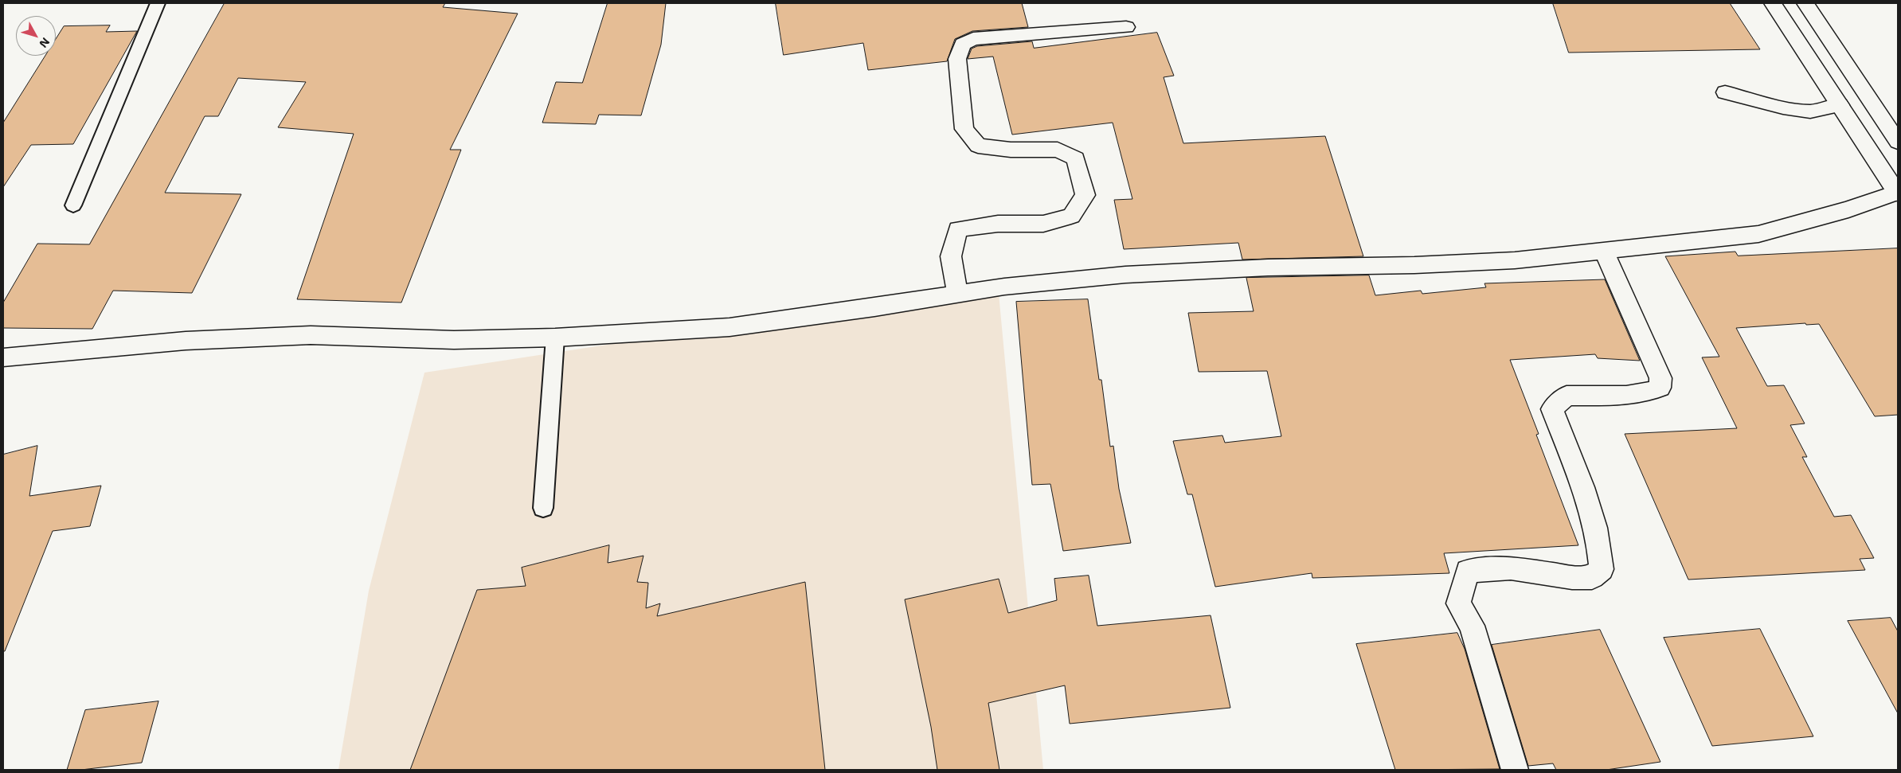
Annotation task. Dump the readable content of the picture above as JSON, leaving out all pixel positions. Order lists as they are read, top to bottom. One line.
{"north":"bottom right"}
